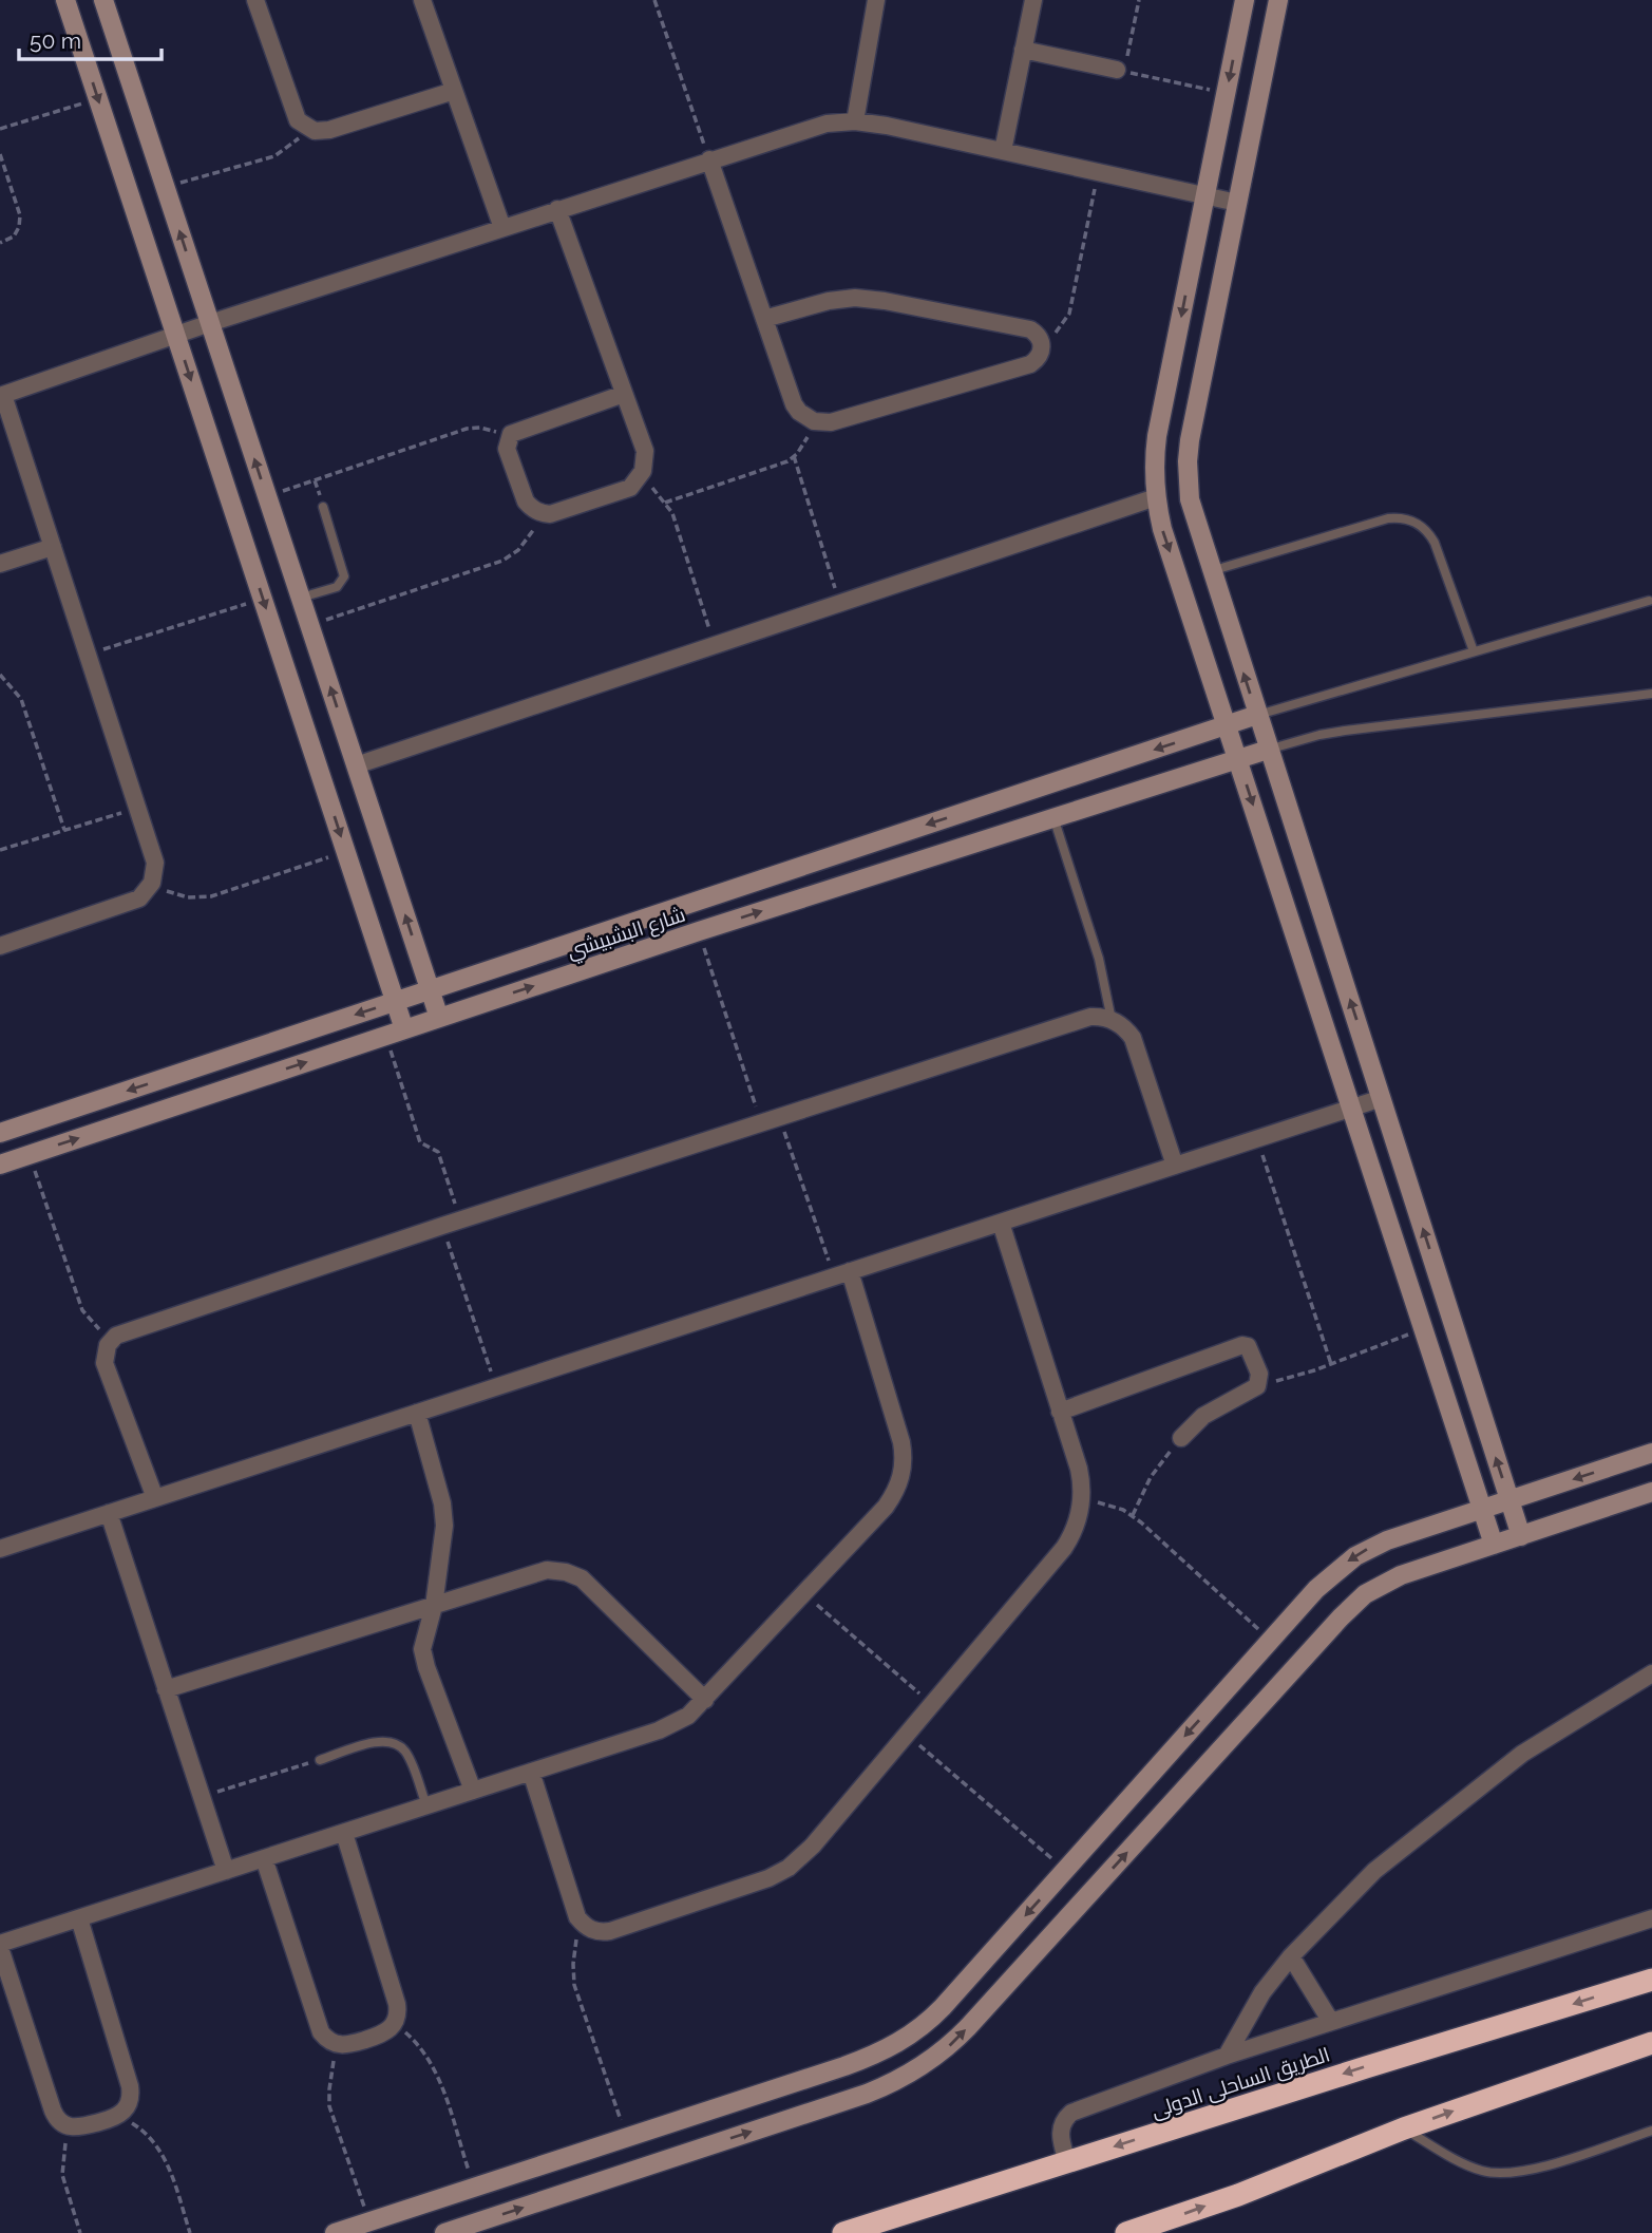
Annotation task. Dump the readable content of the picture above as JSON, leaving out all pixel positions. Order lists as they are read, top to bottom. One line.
{"streets":{"highway":["الطريق الساحلى الدولى"],"street":["شارع البشبيشي"]},"scale_bar":"50 m"}
